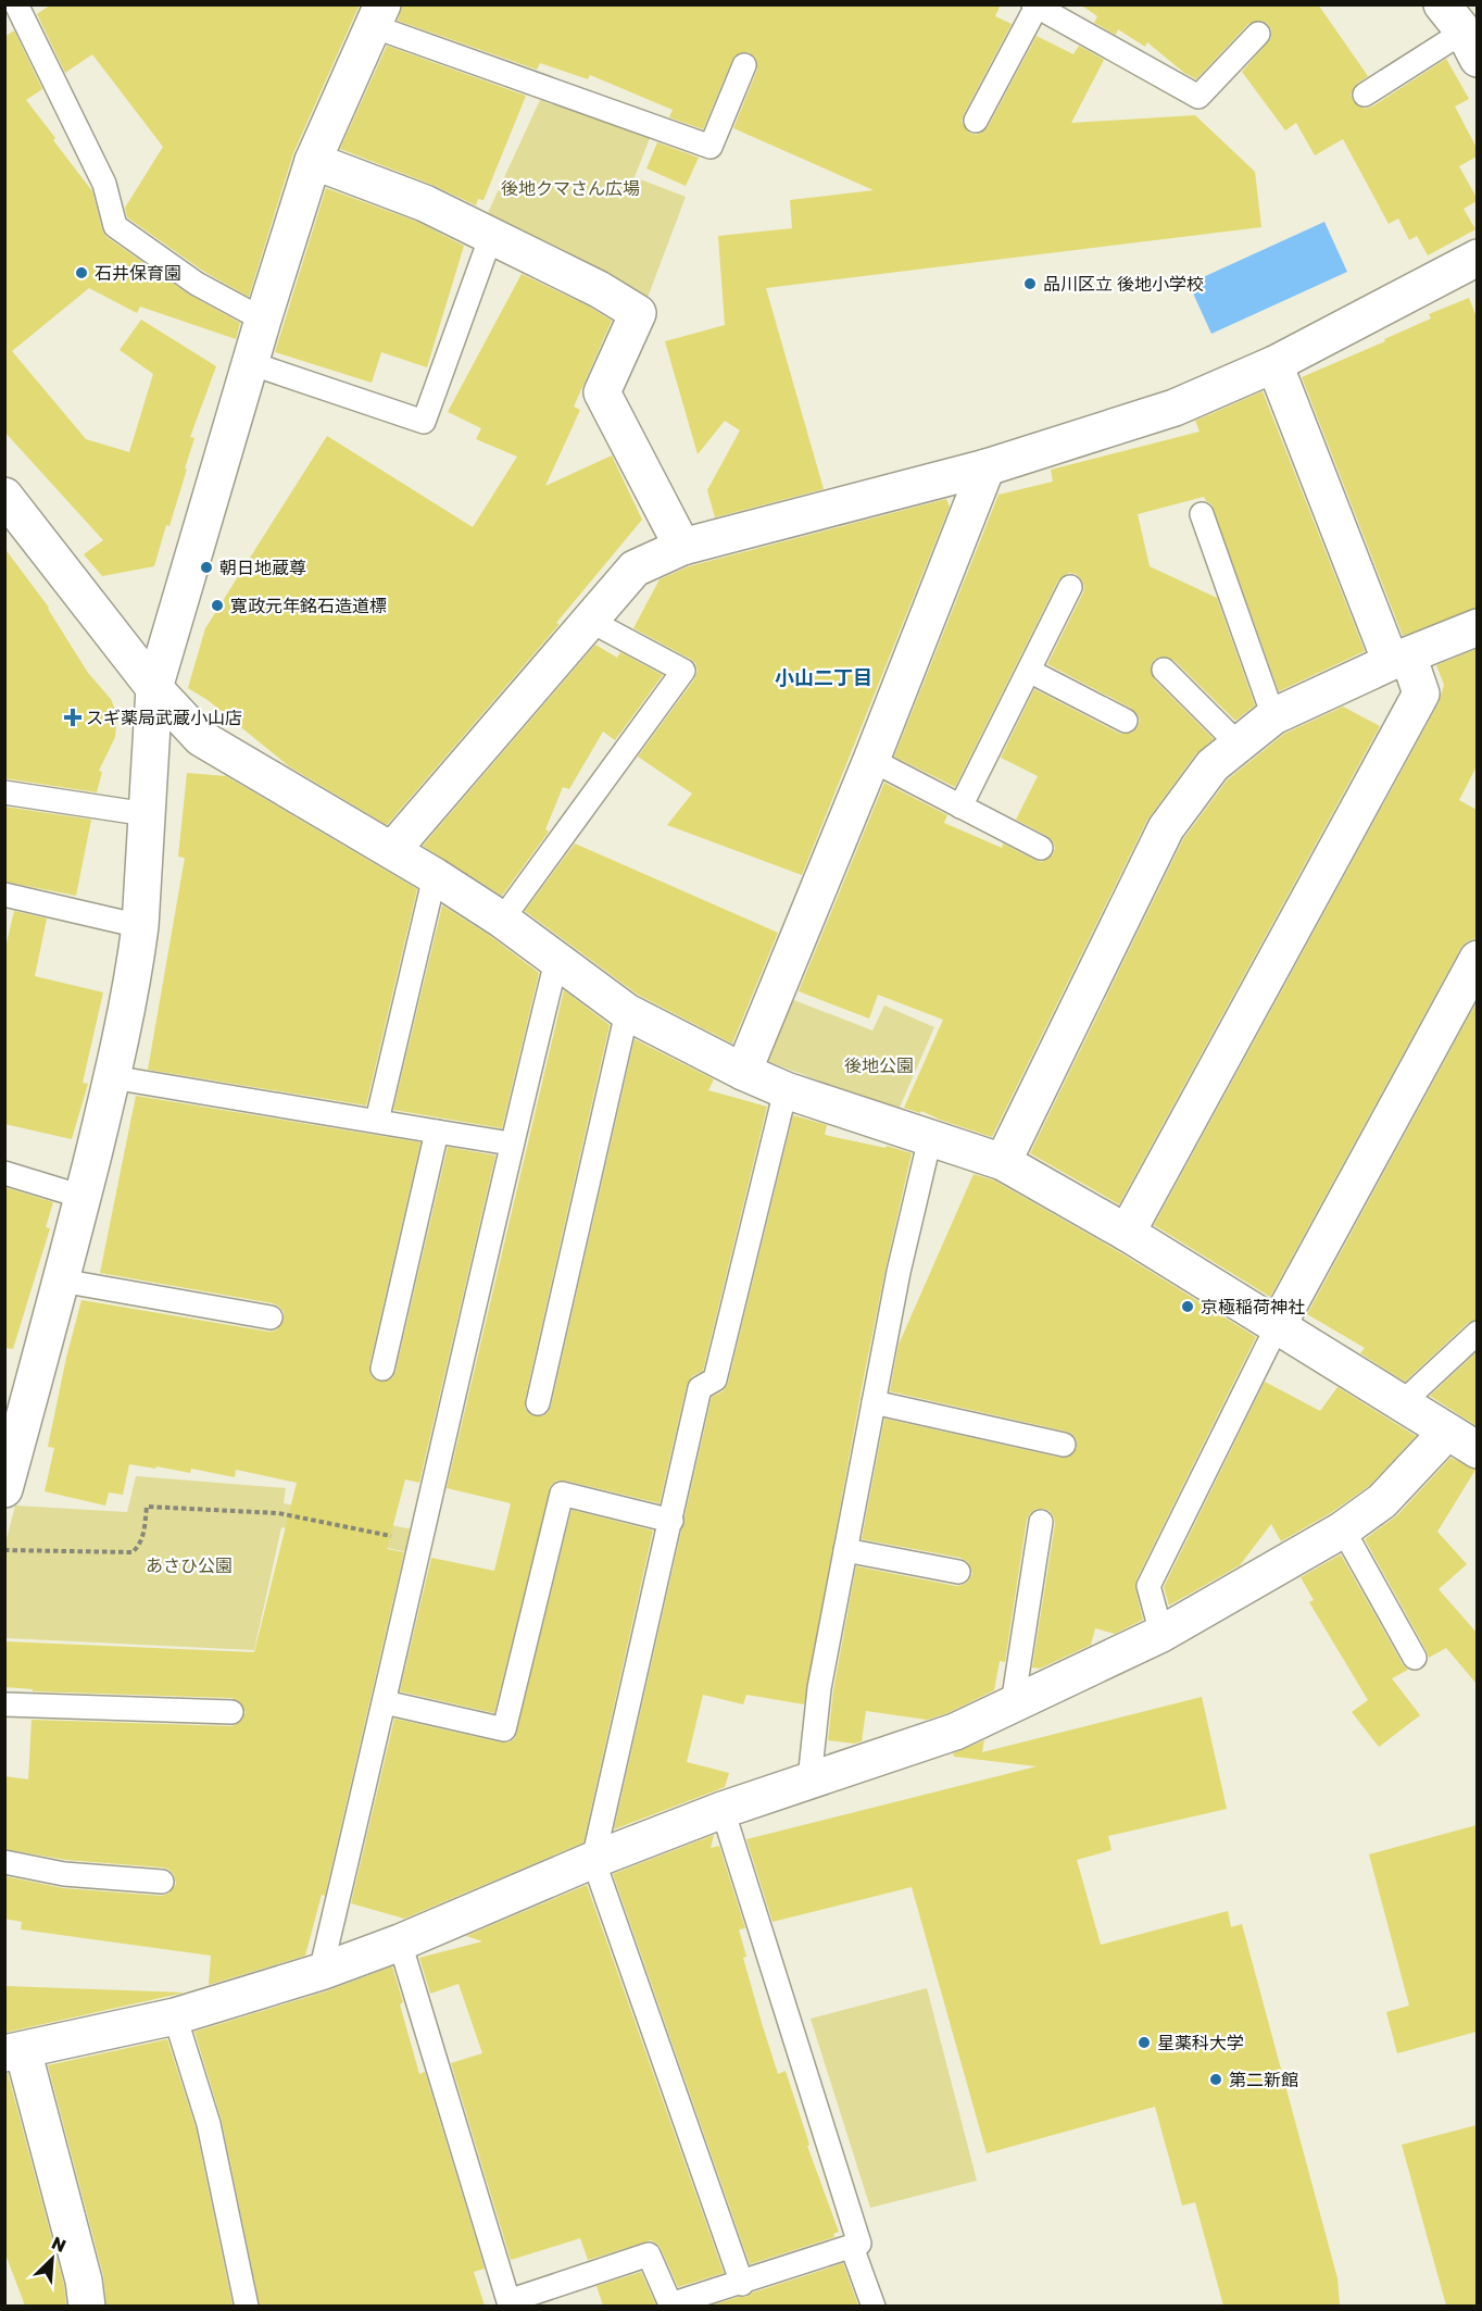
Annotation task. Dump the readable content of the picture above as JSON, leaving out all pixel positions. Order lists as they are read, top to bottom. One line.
{"districts":["小山二丁目"],"parks":["後地クマさん広場","後地公園","あさひ公園"],"places":{"other":["石井保育園","品川区立 後地小学校","朝日地蔵尊","寛政元年銘石造道標","京極稲荷神社","星薬科大学","第二新館"],"health":["スギ薬局武蔵小山店"]},"north":"top right"}
